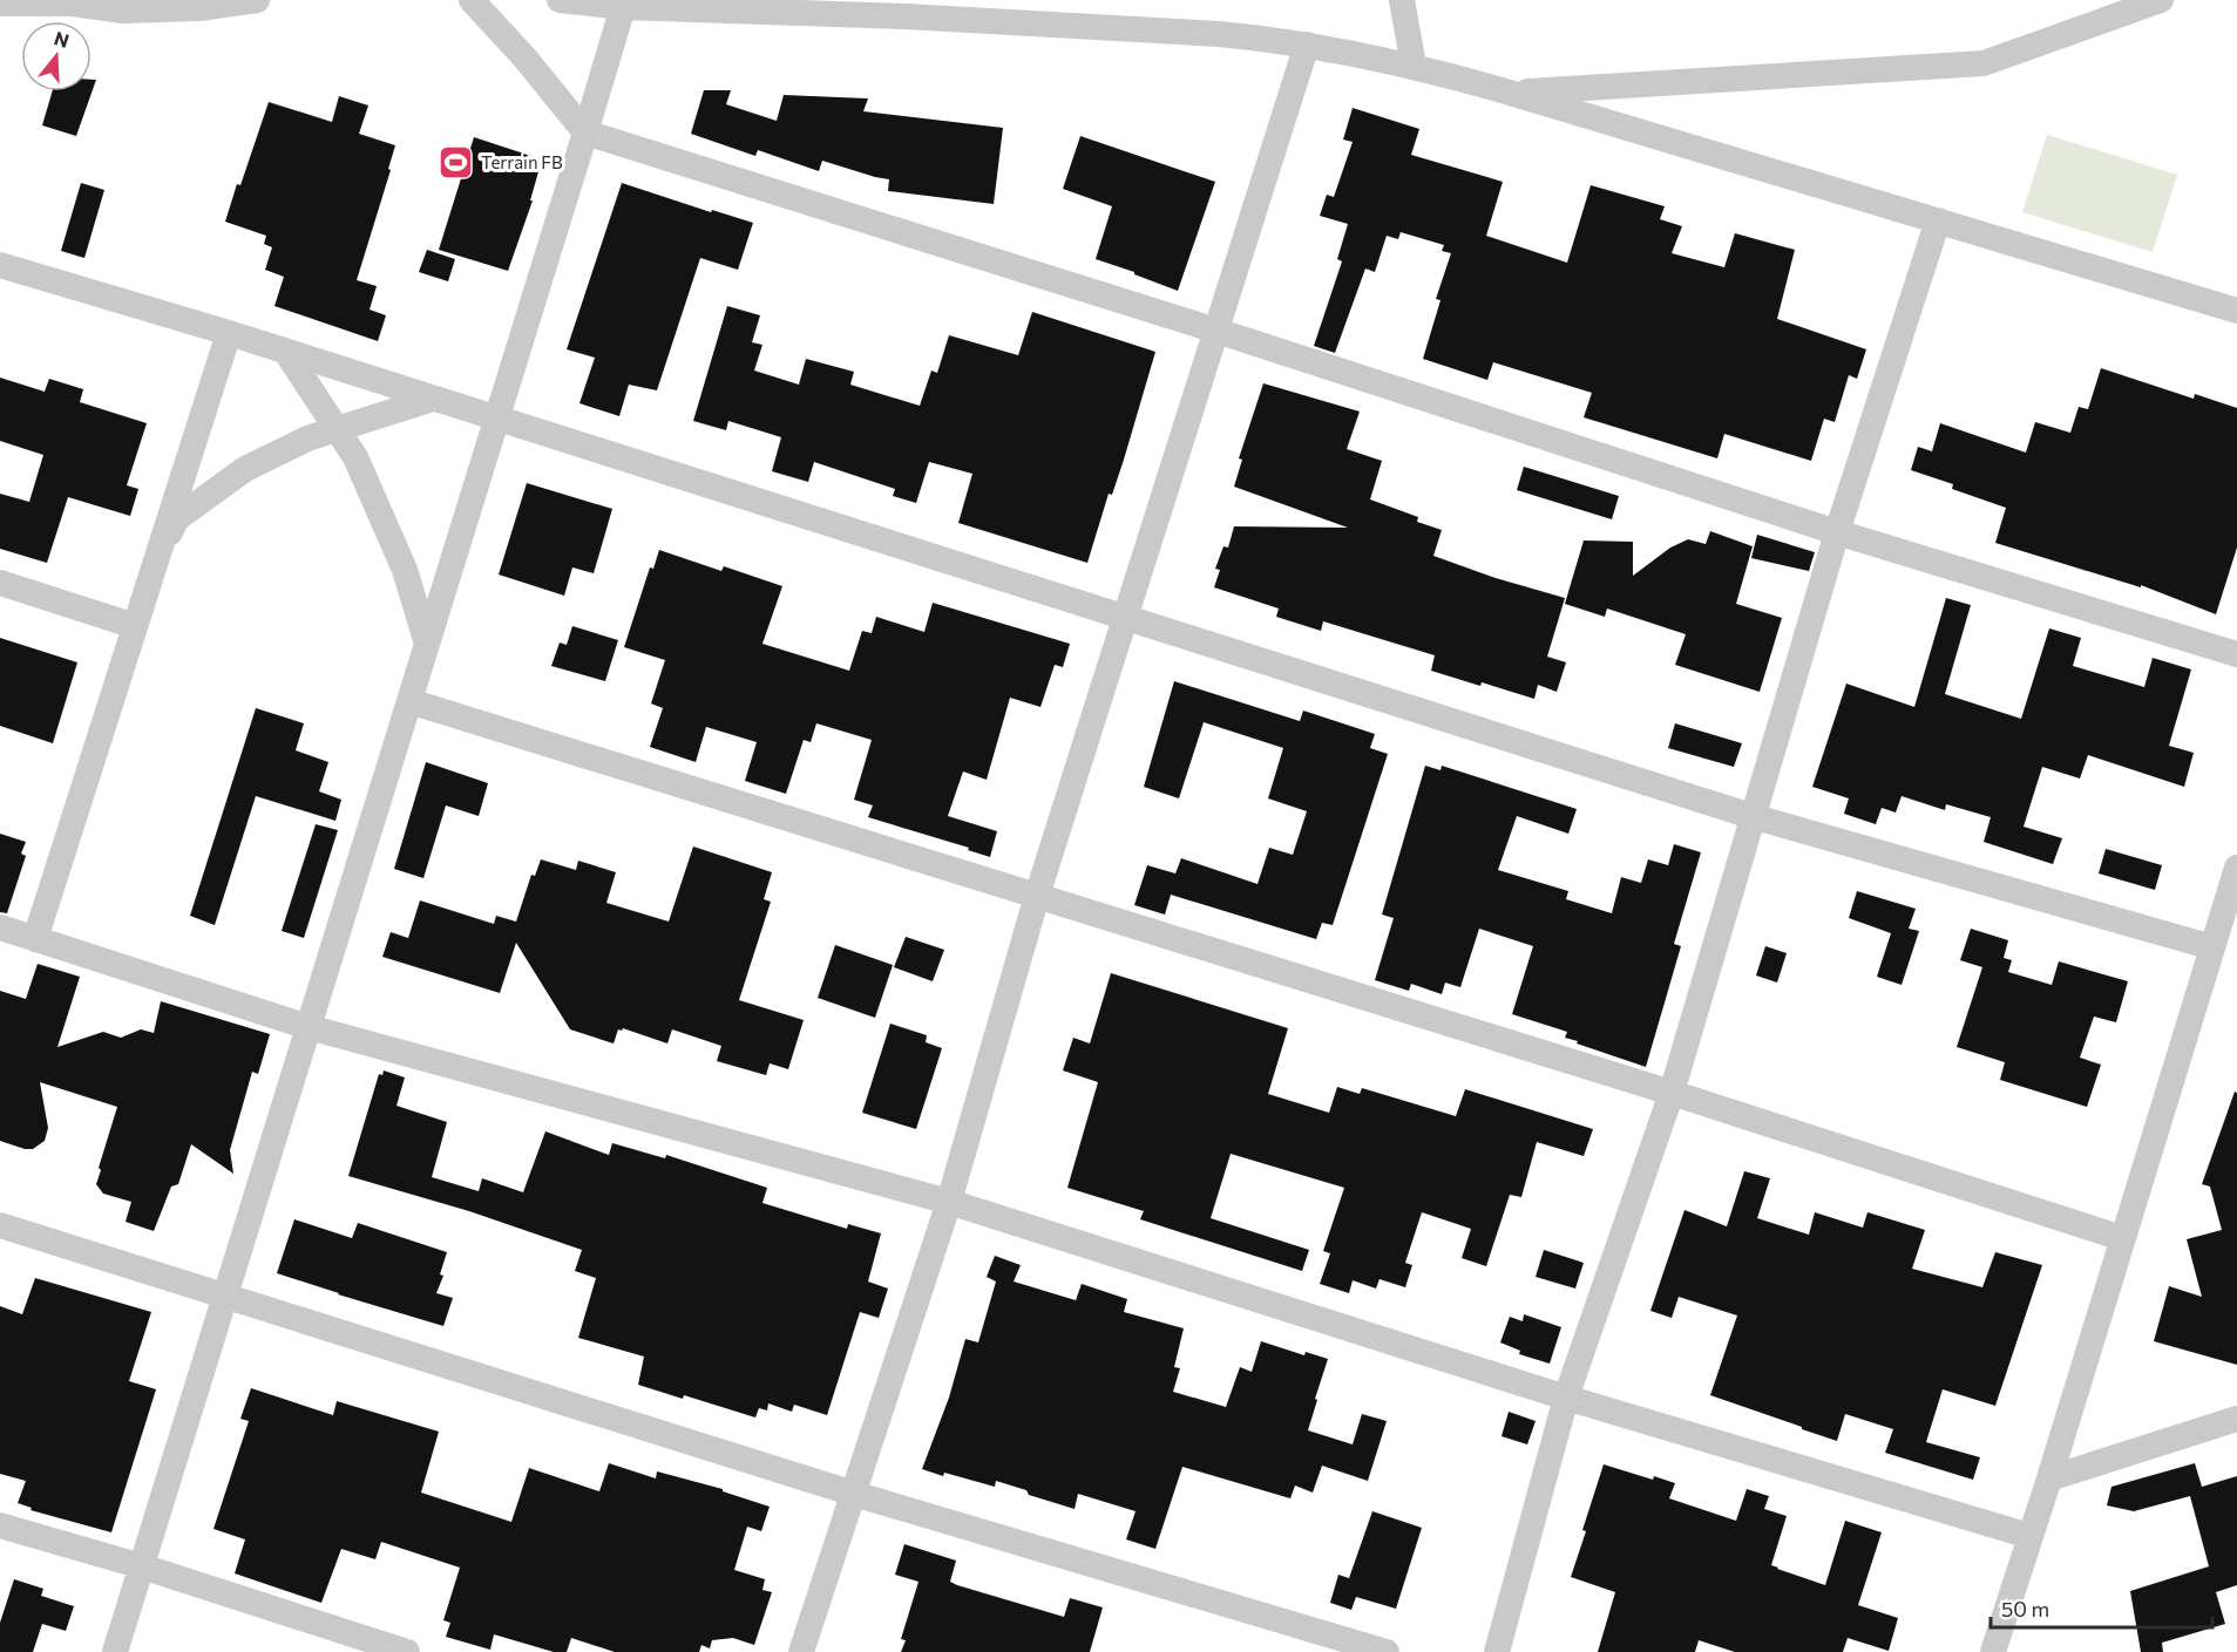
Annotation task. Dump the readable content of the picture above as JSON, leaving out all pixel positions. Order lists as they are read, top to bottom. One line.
{"places":{"sports":["Terrain FB"]},"scale_bar":"50 m","north":"top"}
